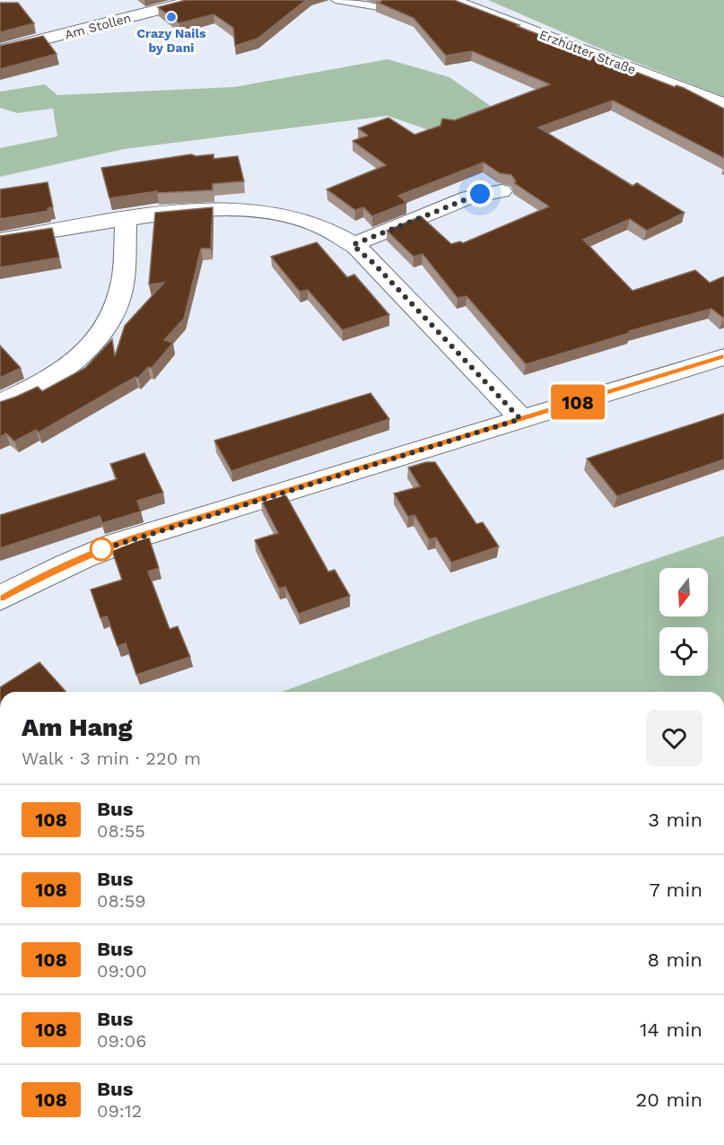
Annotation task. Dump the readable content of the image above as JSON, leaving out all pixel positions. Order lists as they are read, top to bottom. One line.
{"streets":{"street":["Am Stollen","Erzhütter Straße"]},"places":["Crazy Nails by Dani"],"lines":["bus line 108"],"north":"bottom","page":{"on_map":"108","heading":["Am Hang","Walk · 3 min · 220 m"],"list":[{"mark":"108","name":"Bus","note":"08:55","value":"3 min"},{"mark":"108","name":"Bus","note":"08:59","value":"7 min"},{"mark":"108","name":"Bus","note":"09:00","value":"8 min"},{"mark":"108","name":"Bus","note":"09:06","value":"14 min"},{"mark":"108","name":"Bus","note":"09:12","value":"20 min"}]}}
